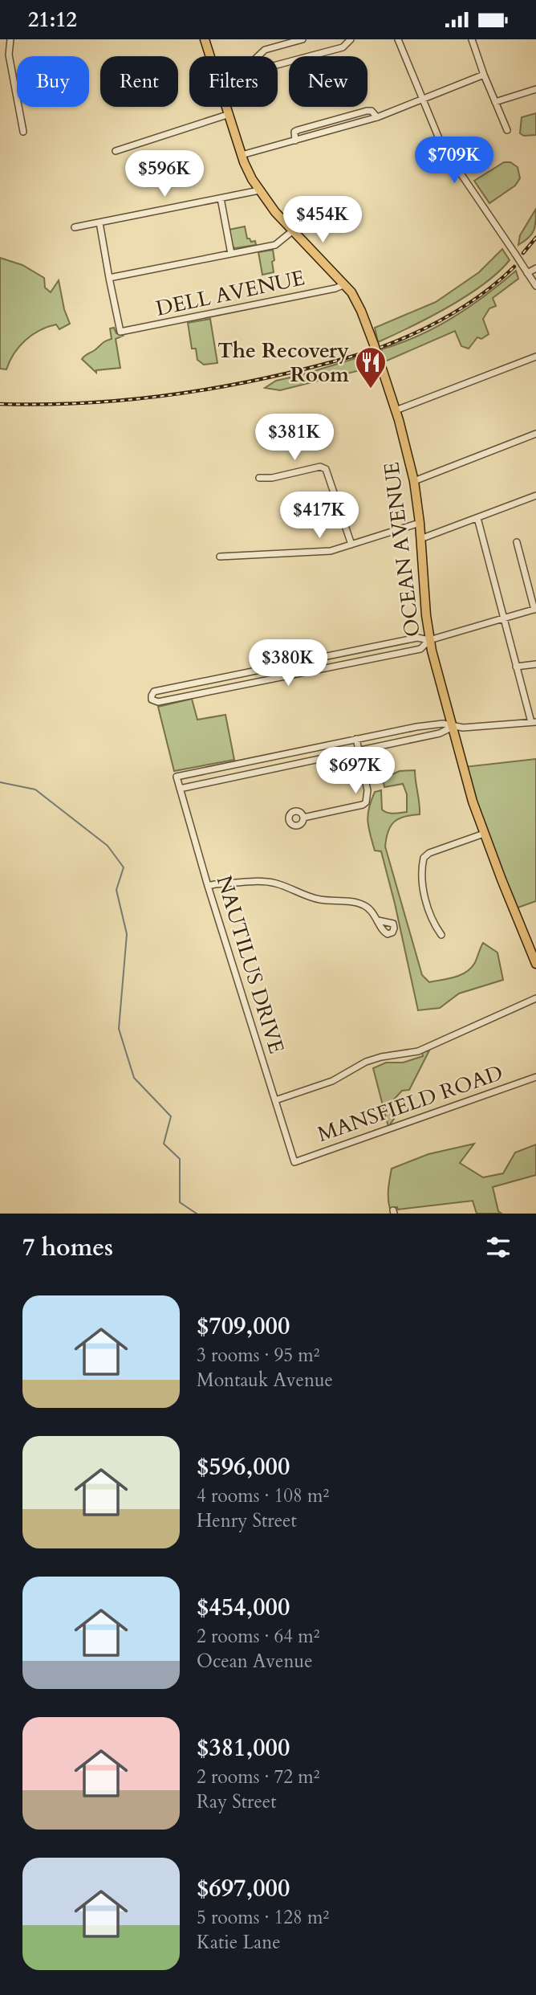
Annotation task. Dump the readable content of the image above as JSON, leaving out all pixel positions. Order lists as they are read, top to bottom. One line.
{"streets":{"main road":["OCEAN AVENUE"],"street":["DELL AVENUE","NAUTILUS DRIVE","MANSFIELD ROAD"]},"crossings":[["DELL AVENUE","OCEAN AVENUE"],["NAUTILUS DRIVE","MANSFIELD ROAD"]],"places":{"restaurant":["The Recovery Room"]},"page":{"status":"21:12","chip":["Buy","Rent","Filters","New"],"price":["$709K","$596K","$454K","$381K","$417K","$380K","$697K"],"heading":"7 homes","list":[{"name":"$709,000","note":"3 rooms · 95 m² · Montauk Avenue"},{"name":"$596,000","note":"4 rooms · 108 m² · Henry Street"},{"name":"$454,000","note":"2 rooms · 64 m² · Ocean Avenue"},{"name":"$381,000","note":"2 rooms · 72 m² · Ray Street"},{"name":"$697,000","note":"5 rooms · 128 m² · Katie Lane"}]}}
